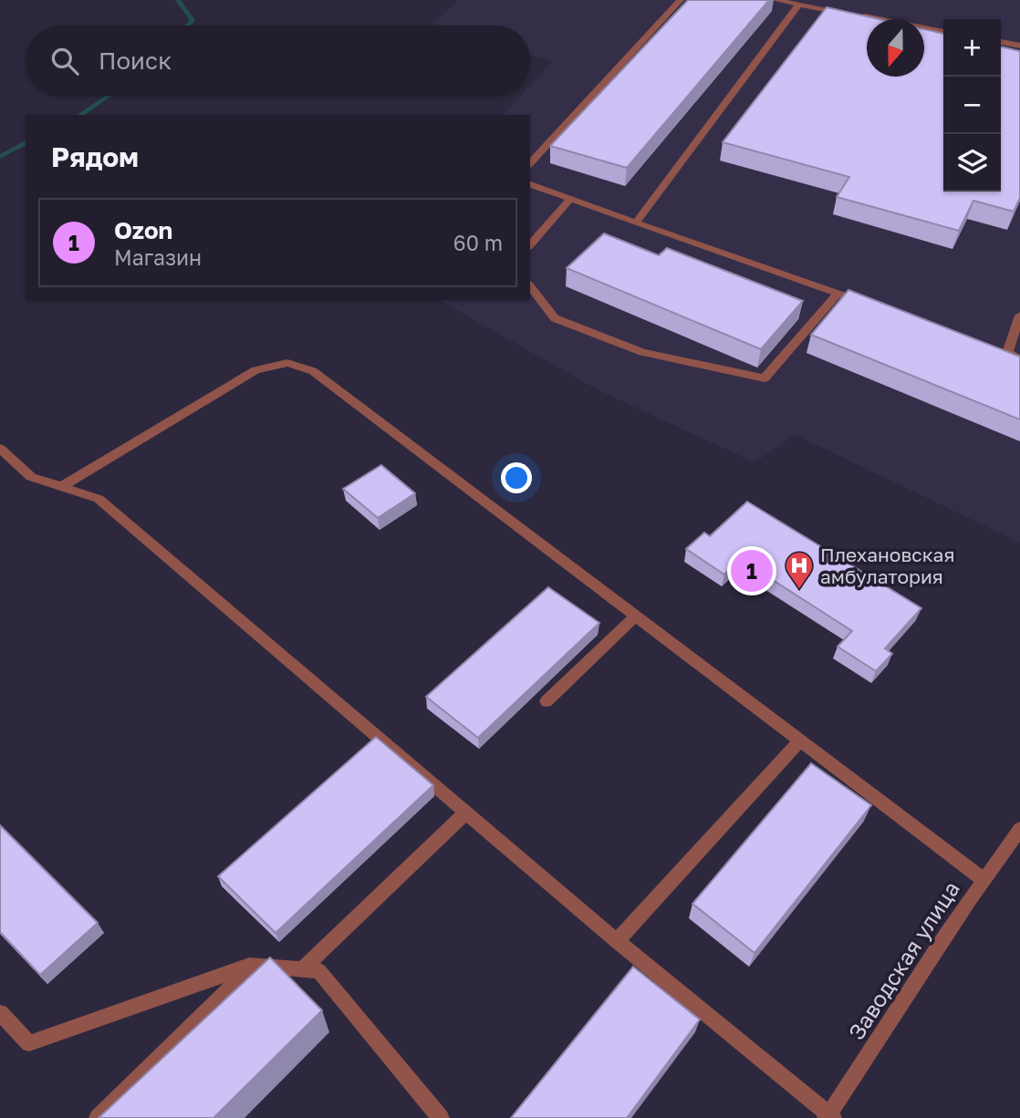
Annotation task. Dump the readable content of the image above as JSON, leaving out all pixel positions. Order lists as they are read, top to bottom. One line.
{"streets":{"street":["Заводская улица"]},"places":{"hospital":["Плехановская амбулатория"]},"north":"bottom","page":{"map_buttons":["+","−"],"search":"Поиск","heading":"Рядом","list":[{"mark":"1","name":"Ozon","note":"Магазин","value":"60 m"}],"pins":"1"}}
